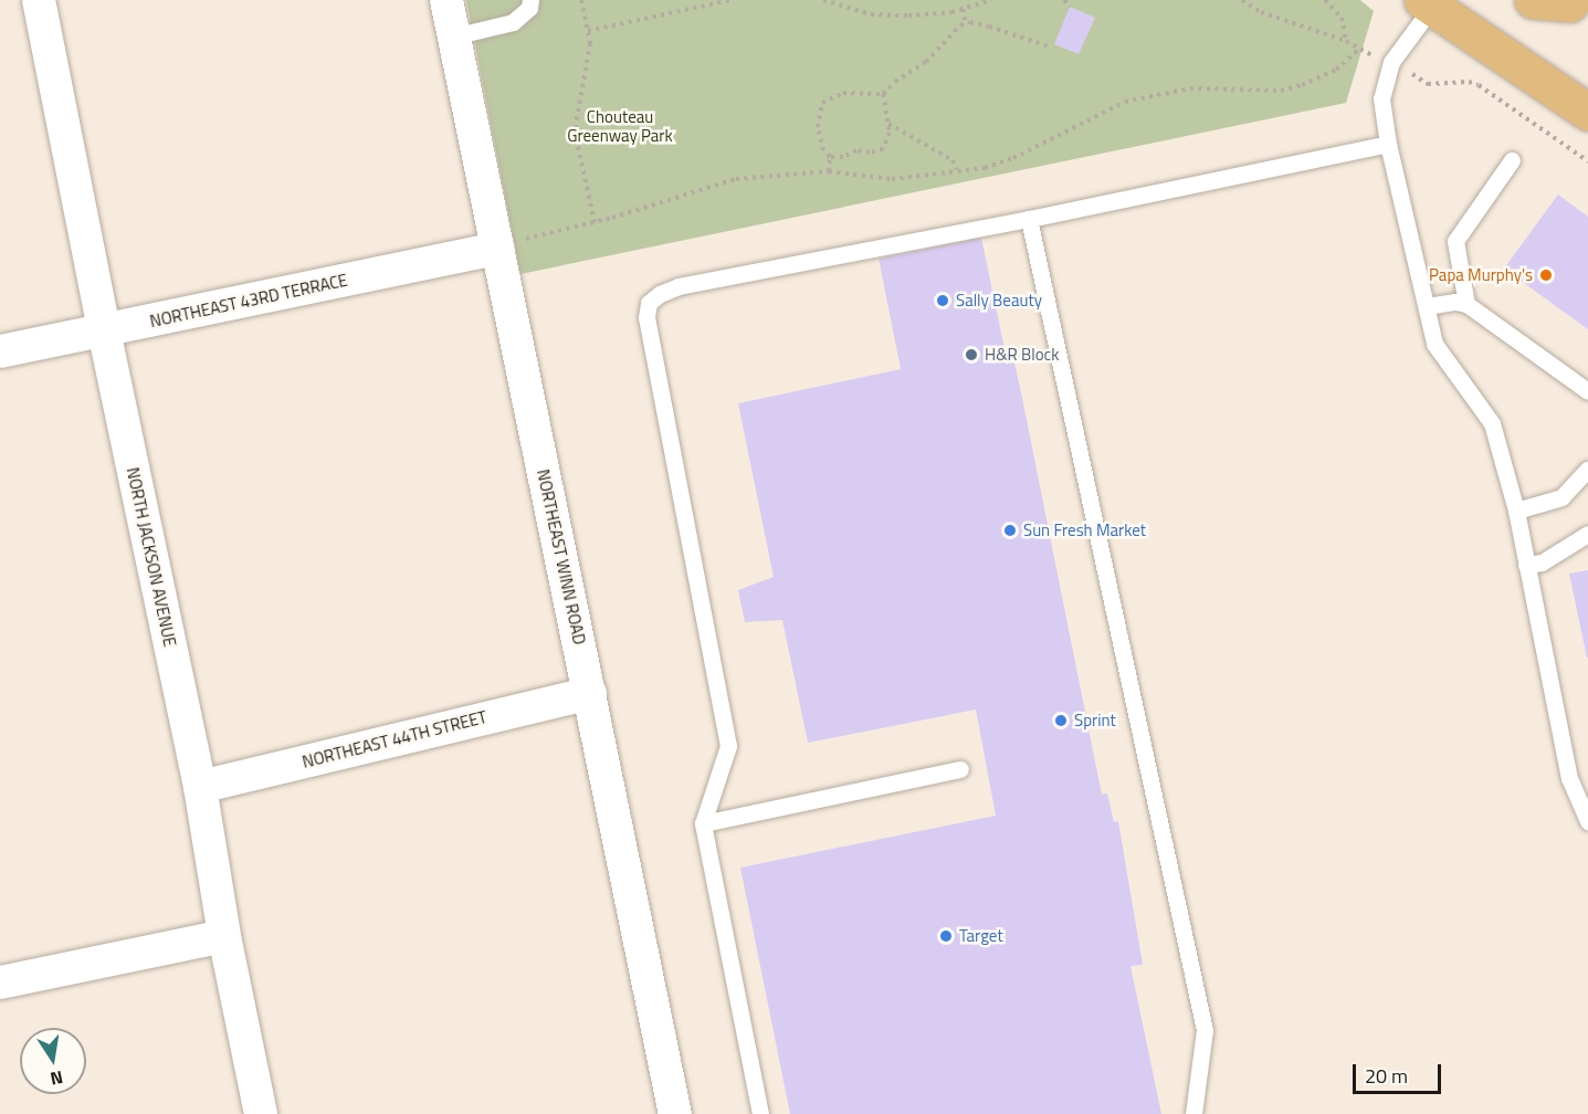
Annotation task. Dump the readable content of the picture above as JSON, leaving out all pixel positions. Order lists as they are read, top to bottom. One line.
{"streets":{"street":["NORTHEAST 43RD TERRACE","NORTH JACKSON AVENUE","NORTHEAST WINN ROAD","NORTHEAST 44TH STREET"]},"crossings":[["NORTHEAST 43RD TERRACE","NORTH JACKSON AVENUE"],["NORTHEAST 43RD TERRACE","NORTHEAST WINN ROAD"],["NORTH JACKSON AVENUE","NORTHEAST 44TH STREET"],["NORTHEAST WINN ROAD","NORTHEAST 44TH STREET"]],"parks":["Chouteau Greenway Park"],"places":["Papa Murphy's","Sally Beauty","H&R Block","Sun Fresh Market","Sprint","Target"],"scale_bar":"20 m","north":"bottom"}
